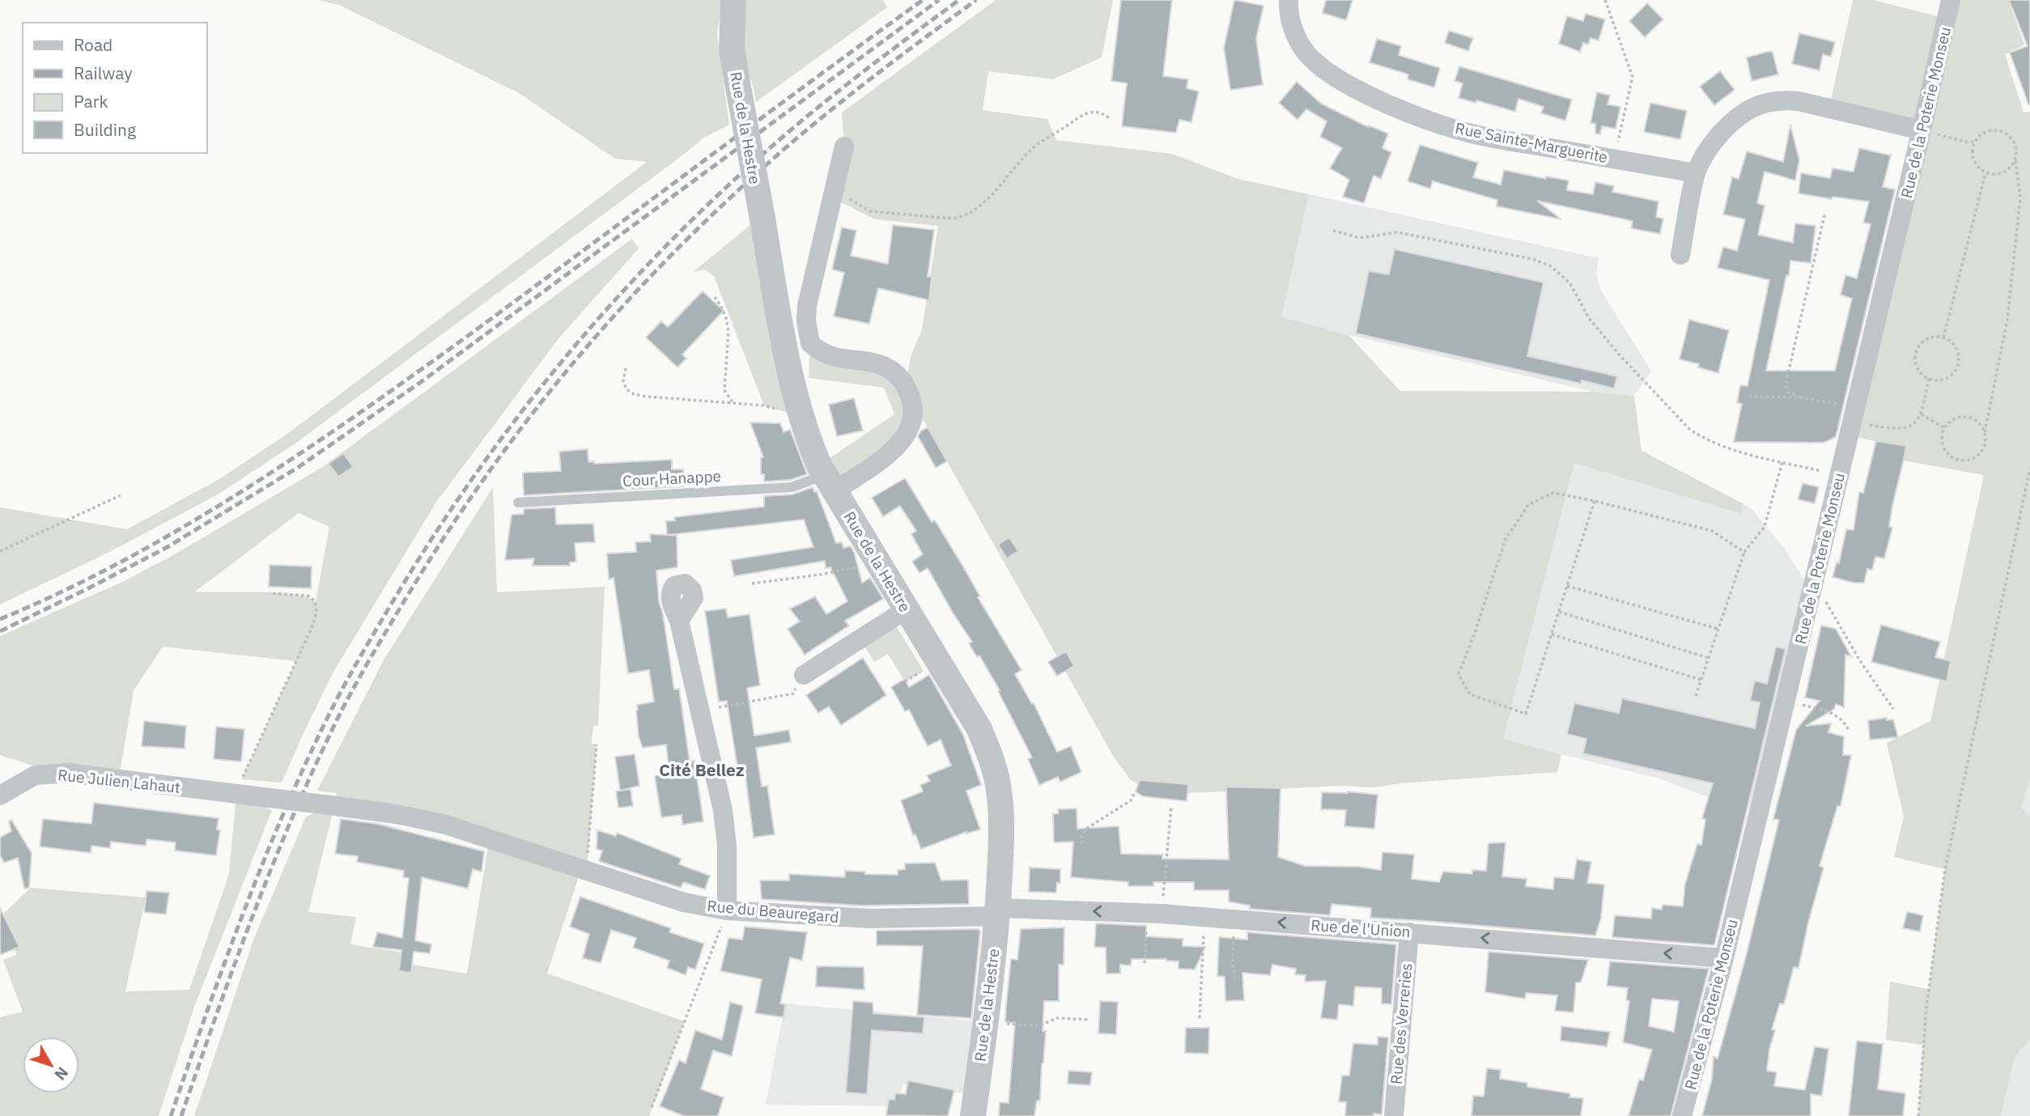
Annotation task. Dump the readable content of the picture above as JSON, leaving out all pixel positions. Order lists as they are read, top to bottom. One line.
{"streets":{"street":["Rue de la Poterie Monseu","Rue de la Hestre","Rue Sainte-Marguerite","Rue Julien Lahaut","Rue du Beauregard","Rue de l'Union","Rue des Verreries"],"lane":["Cour Hanappe"]},"crossings":[["Rue de la Poterie Monseu","Rue de l'Union"],["Rue de la Hestre","Cour Hanappe"],["Rue de la Hestre","Rue du Beauregard"],["Rue de la Hestre","Rue de l'Union"],["Rue Julien Lahaut","Rue du Beauregard"],["Rue du Beauregard","Rue de l'Union"],["Rue de l'Union","Rue des Verreries"]],"one_way":["Rue de l'Union"],"districts":["Cité Bellez"],"legend":["Road","Railway","Park","Building"],"north":"bottom right"}
